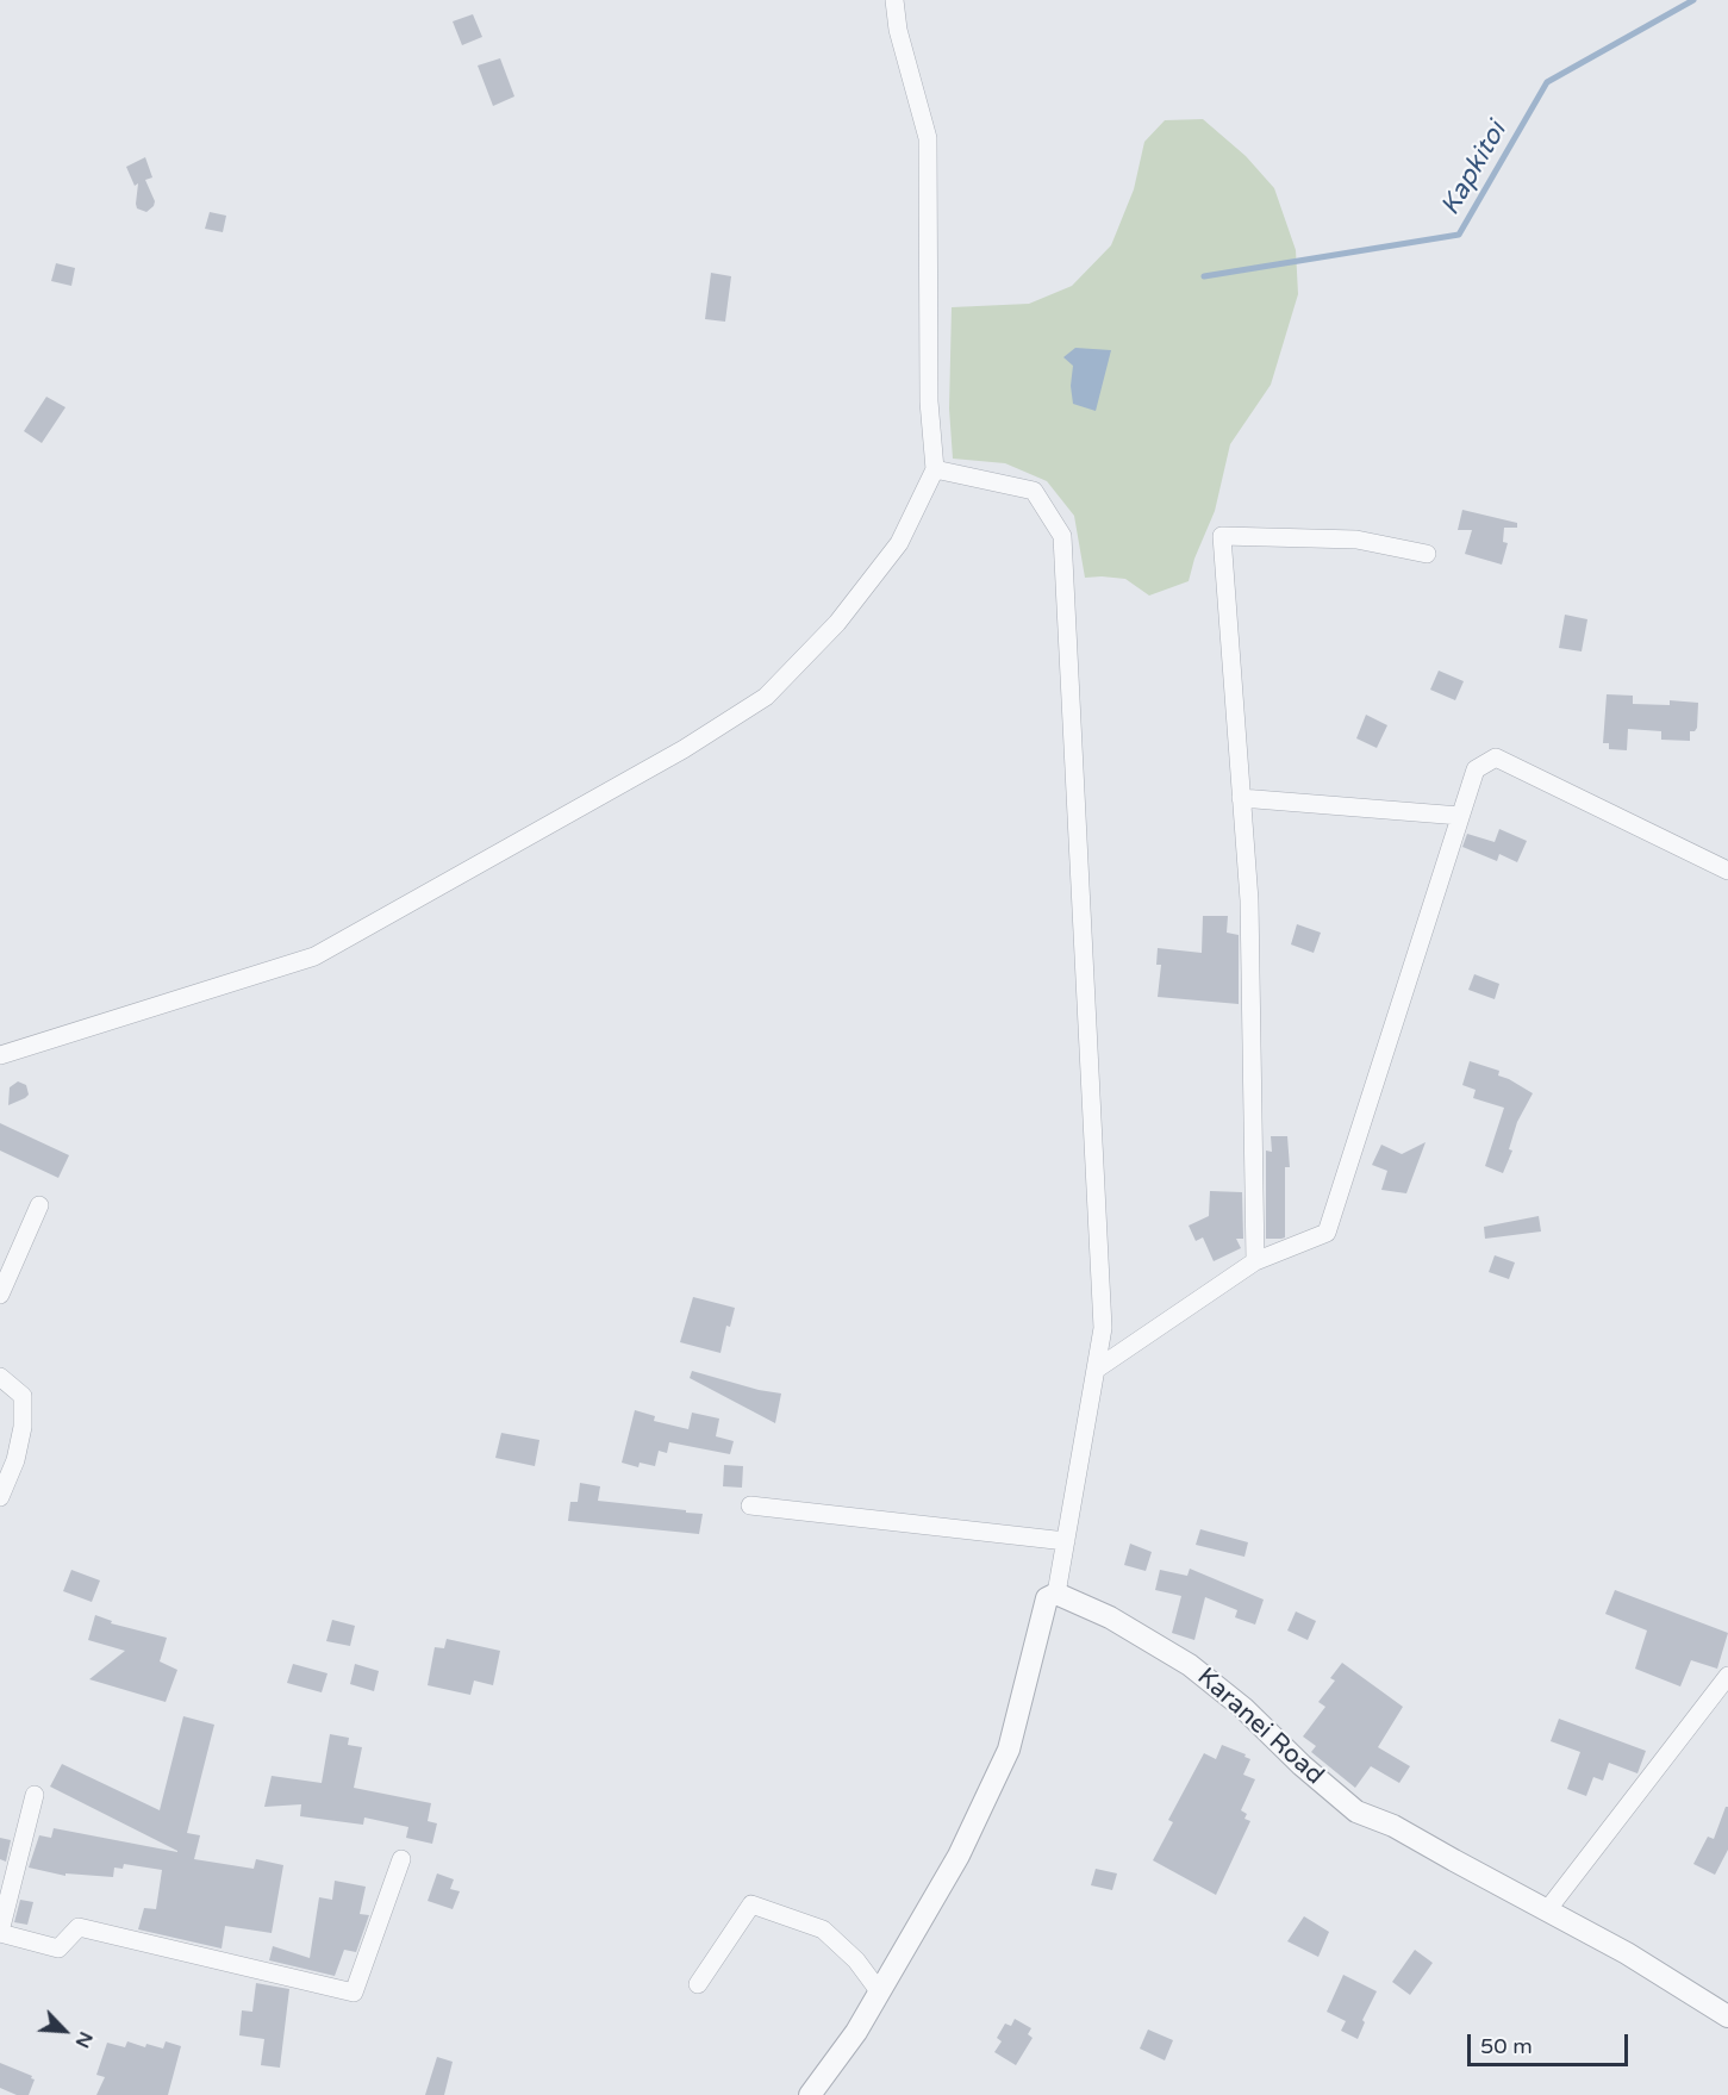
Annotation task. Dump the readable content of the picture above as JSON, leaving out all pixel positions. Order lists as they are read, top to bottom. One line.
{"streets":{"street":["Karanei Road"]},"water":["Kapkitoi"],"scale_bar":"50 m","north":"bottom right"}
